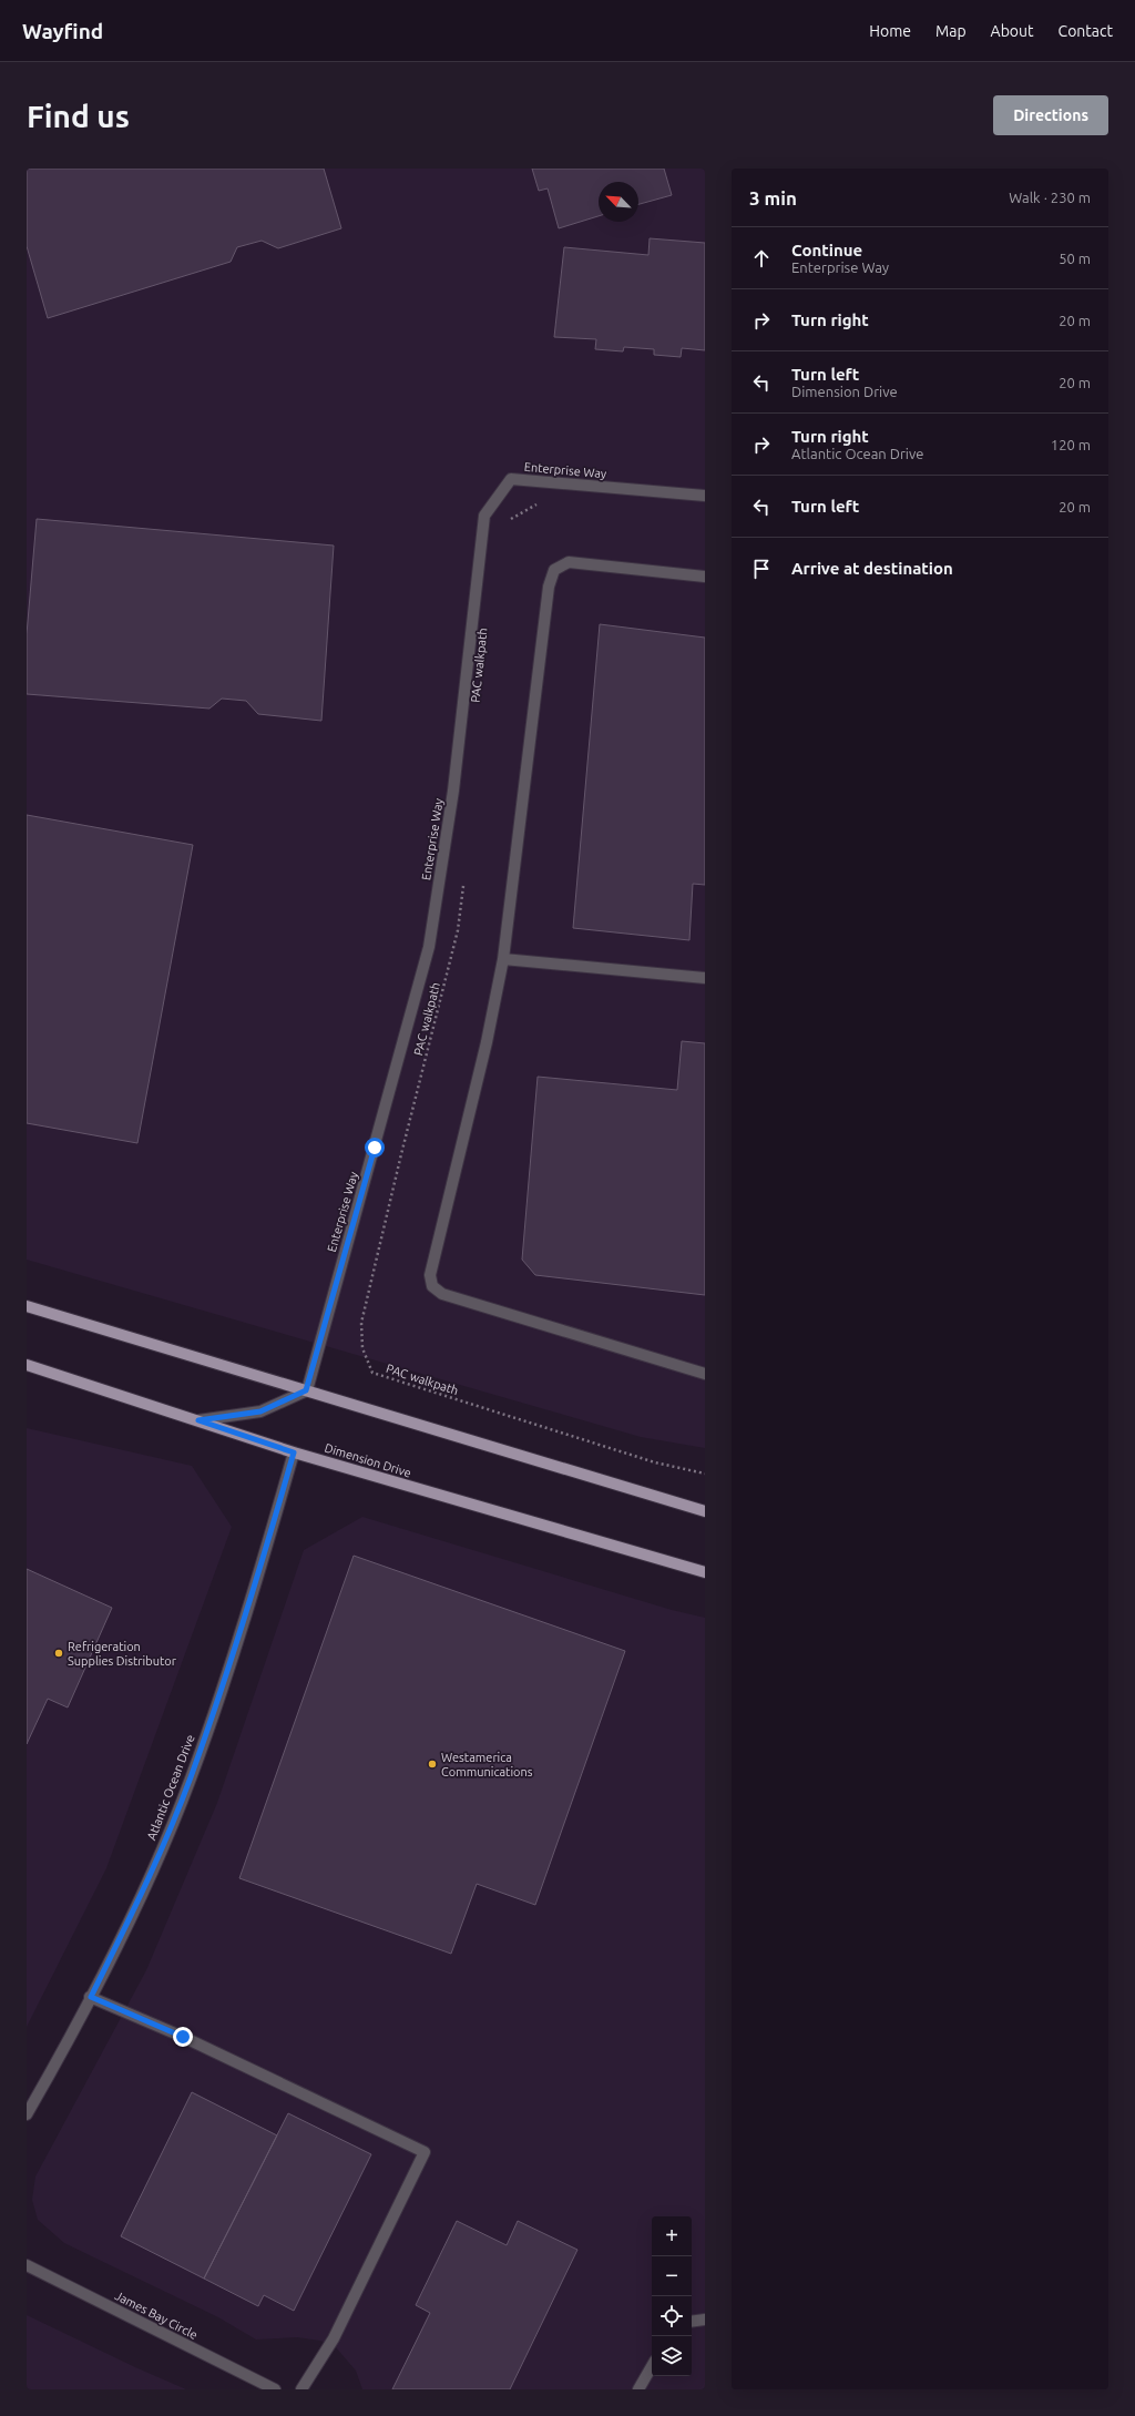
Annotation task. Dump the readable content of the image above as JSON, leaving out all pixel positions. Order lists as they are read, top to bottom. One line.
{"streets":{"main road":["Dimension Drive"],"street":["Enterprise Way","Atlantic Ocean Drive","James Bay Circle"],"path":["PAC walkpath"]},"crossings":[["Dimension Drive","Atlantic Ocean Drive"]],"places":["Refrigeration Supplies Distributor","Westamerica Communications"],"north":"top left","page":{"header":"Wayfind","nav":["Home","Map","About","Contact"],"buttons":"Directions","title":"Find us","heading":["3 min","Walk · 230 m"],"list":[["Continue","Enterprise Way","50 m"],["Turn right","20 m"],["Turn left","Dimension Drive","20 m"],["Turn right","Atlantic Ocean Drive","120 m"],["Turn left","20 m"],"Arrive at destination"],"map_buttons":["+","−"]}}
